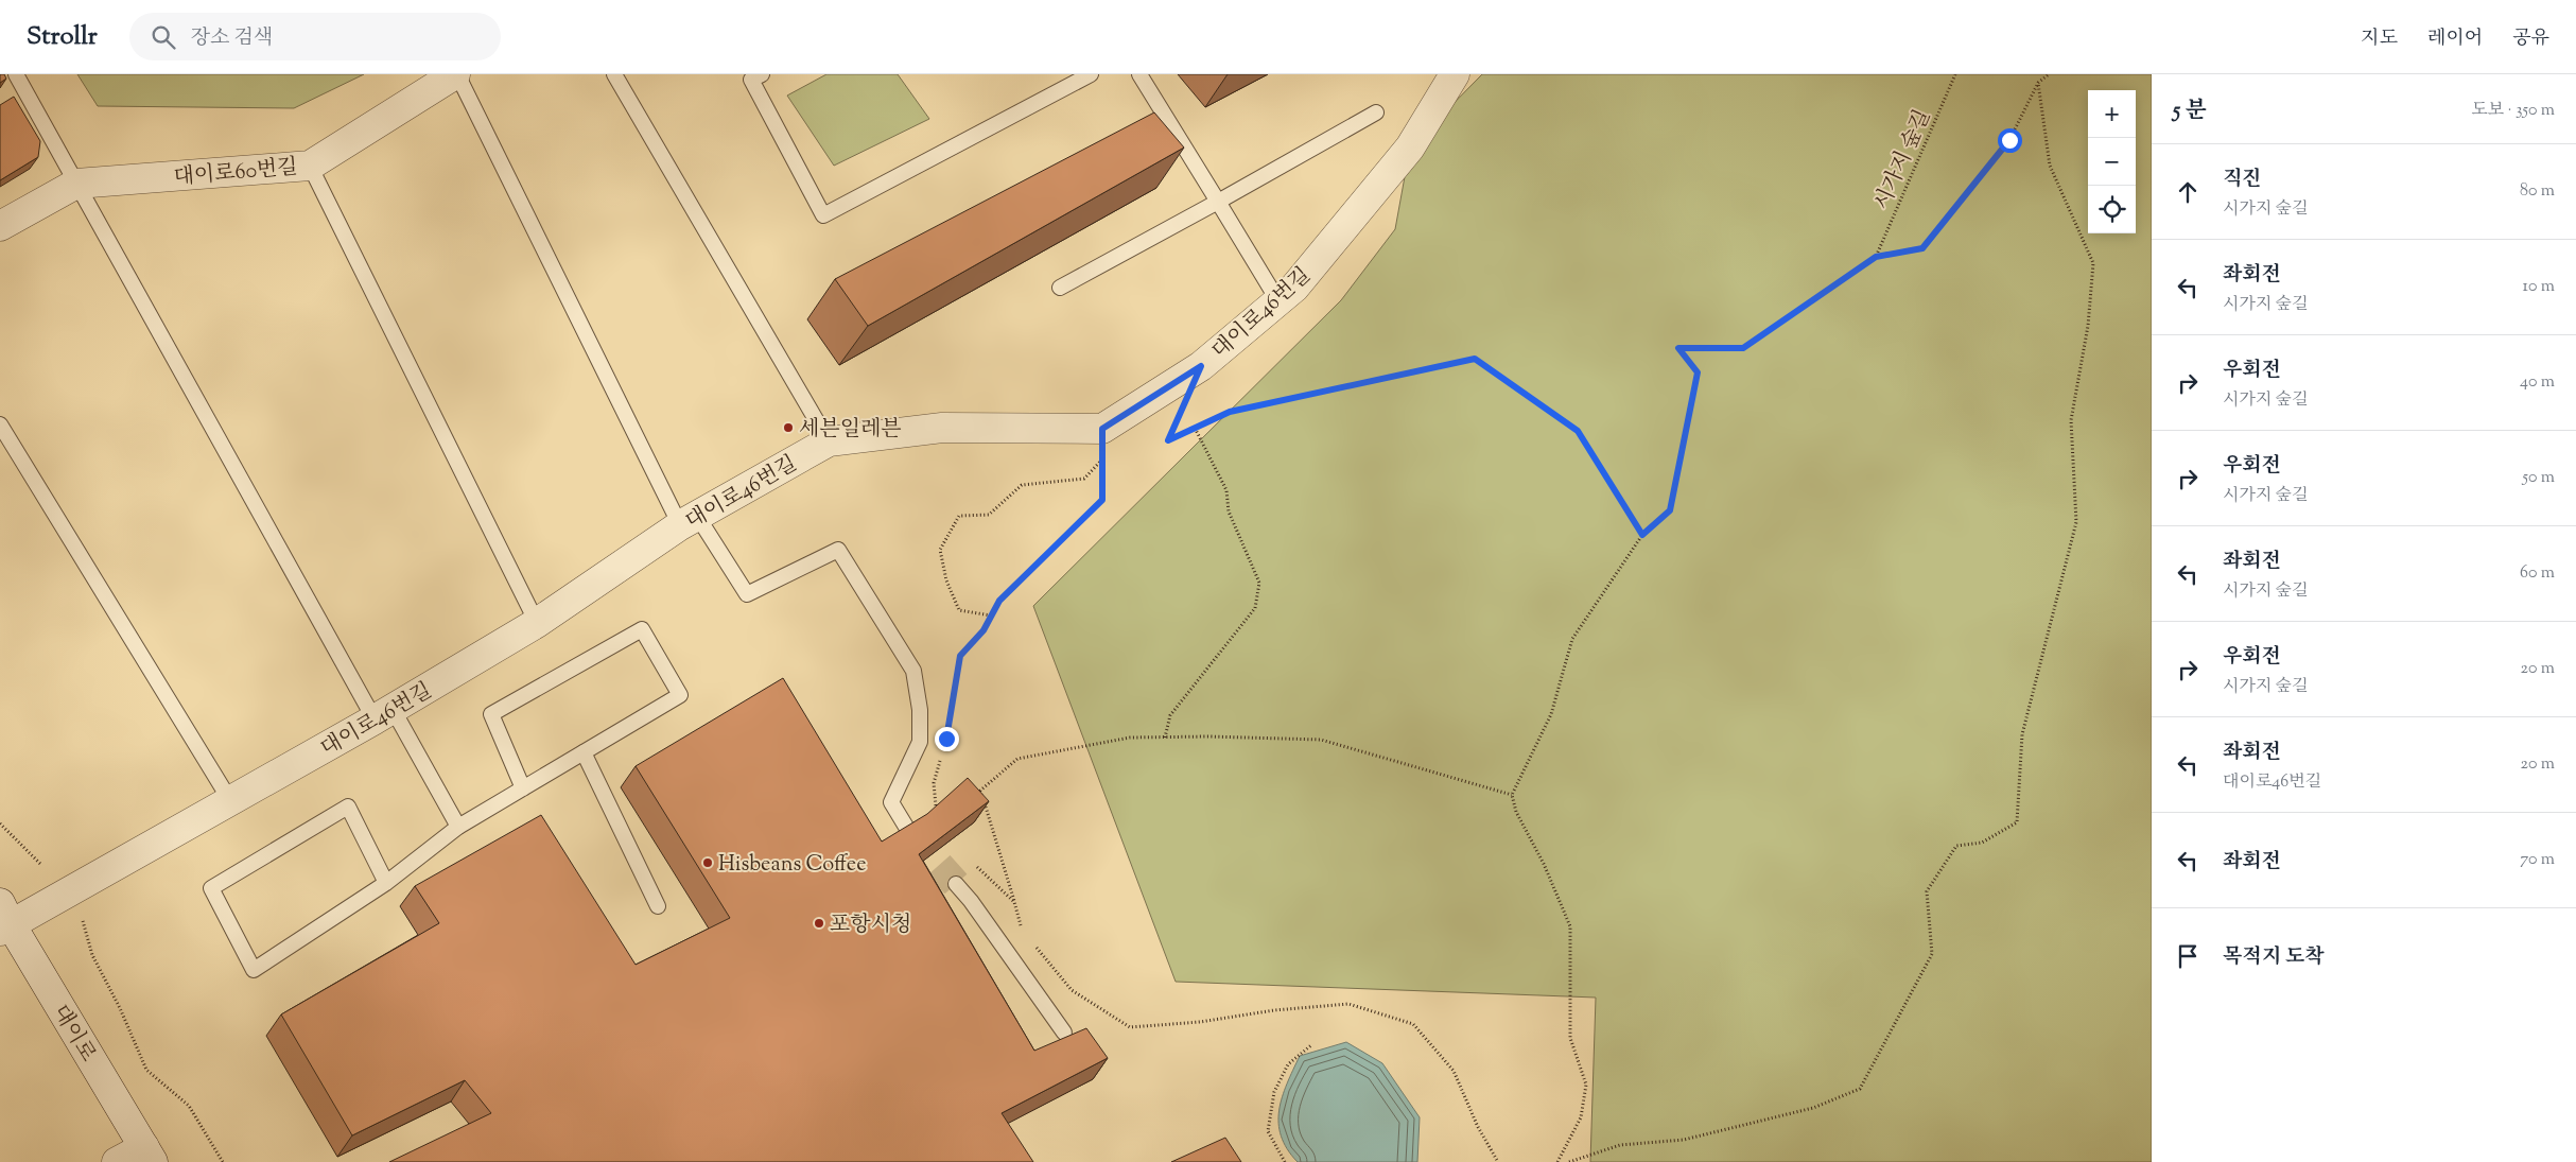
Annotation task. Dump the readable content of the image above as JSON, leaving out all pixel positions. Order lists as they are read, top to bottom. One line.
{"streets":{"street":["대이로60번길","대이로46번길","대이로"],"path":["시가지 숲길"]},"crossings":[["대이로46번길","대이로"]],"places":["세븐일레븐","Hisbeans Coffee","포항시청"],"page":{"header":"Strollr","search":"장소 검색","nav":["지도","레이어","공유"],"heading":["5 분","도보 · 350 m"],"map_buttons":["+","−"],"list":[["직진","시가지 숲길","80 m"],["좌회전","시가지 숲길","10 m"],["우회전","시가지 숲길","40 m"],["우회전","시가지 숲길","50 m"],["좌회전","시가지 숲길","60 m"],["우회전","시가지 숲길","20 m"],["좌회전","대이로46번길","20 m"],["좌회전","70 m"],"목적지 도착"]}}
